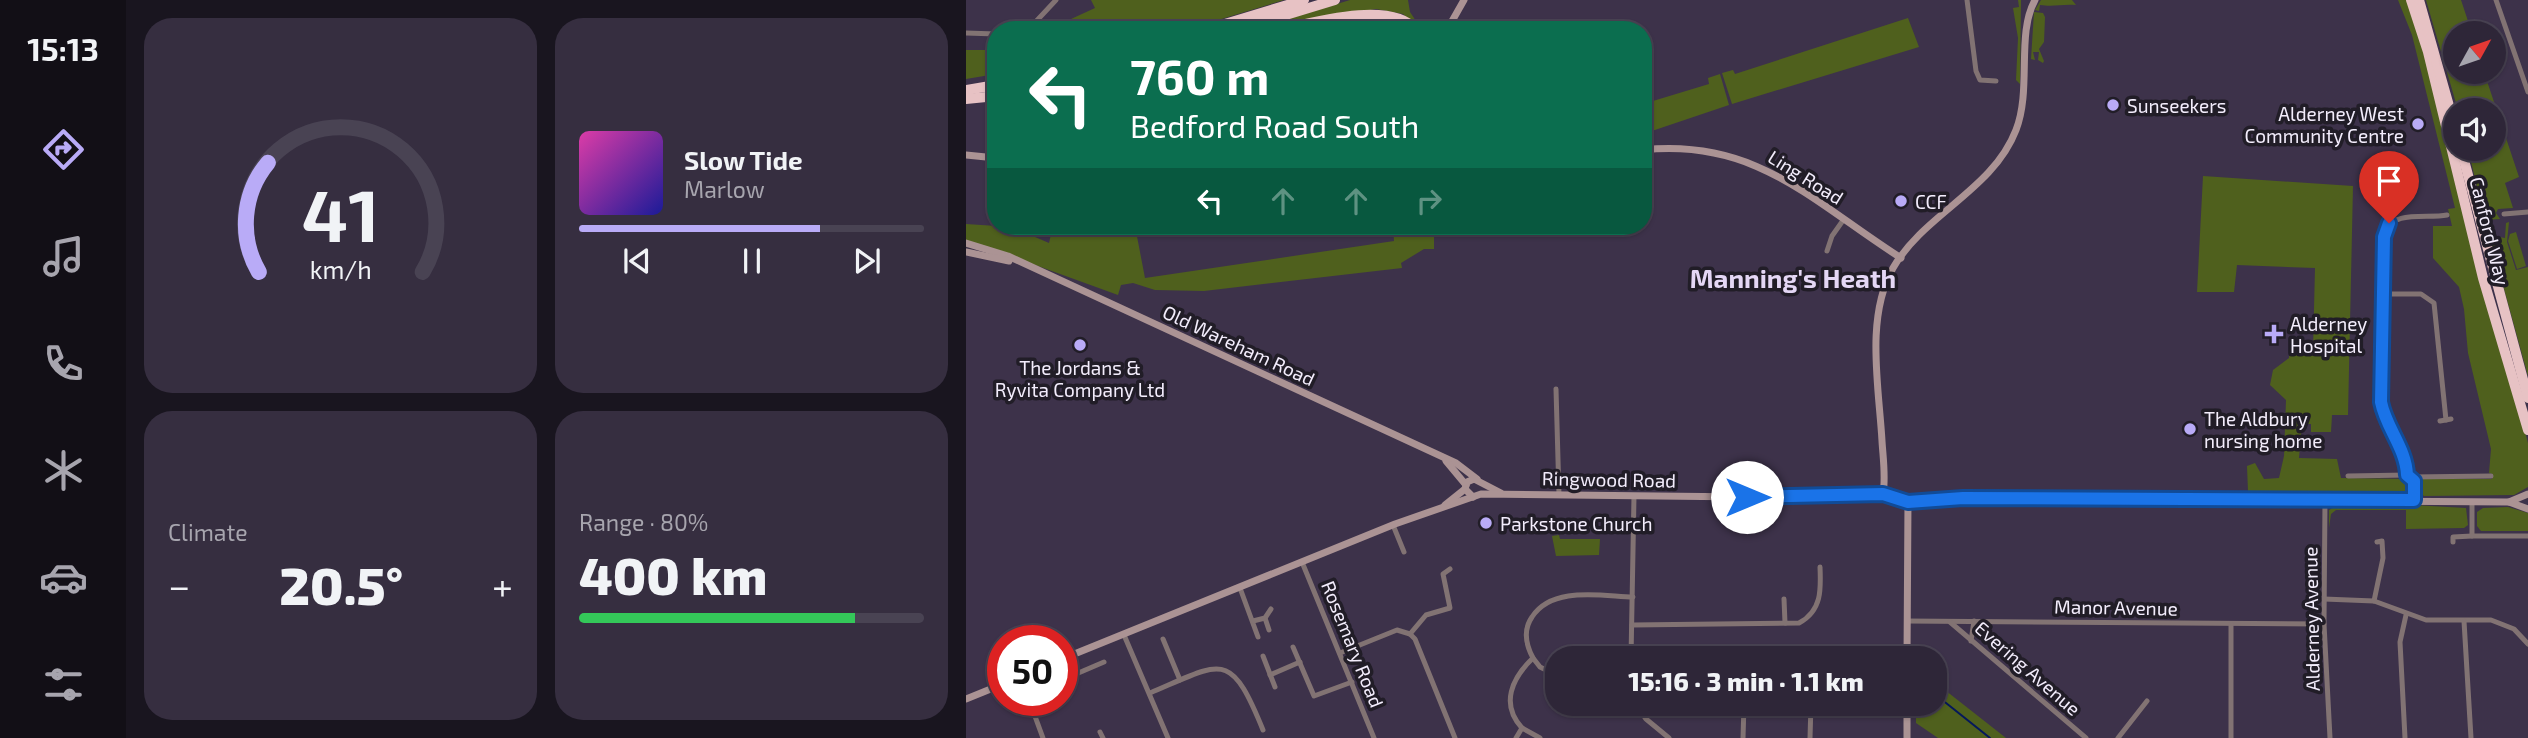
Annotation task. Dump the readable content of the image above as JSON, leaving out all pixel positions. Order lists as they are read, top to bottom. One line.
{"streets":{"highway":["Canford Way"],"street":["Ling Road","Old Wareham Road","Ringwood Road","Manor Avenue","Alderney Avenue","Rosemary Road","Evering Avenue"]},"crossings":[["Old Wareham Road","Ringwood Road"],["Ringwood Road","Alderney Avenue"],["Ringwood Road","Rosemary Road"],["Manor Avenue","Alderney Avenue"],["Manor Avenue","Evering Avenue"]],"districts":["Manning's Heath"],"places":{"other":["Sunseekers","Alderney West Community Centre","CCF","The Jordans & Ryvita Company Ltd","The Aldbury nursing home","Parkstone Church"],"health":["Alderney Hospital"]},"north":"top right","page":{"tabs":"15:13","turn":["760 m","Bedford Road South"],"song":["Slow Tide","Marlow"],"tile":["Climate",["Range · 80%","400 km"]],"heat":["−","20.5°","+"],"limit":"50","trip":"15:16 · 3 min · 1.1 km","gauge":["41","km/h"]}}
